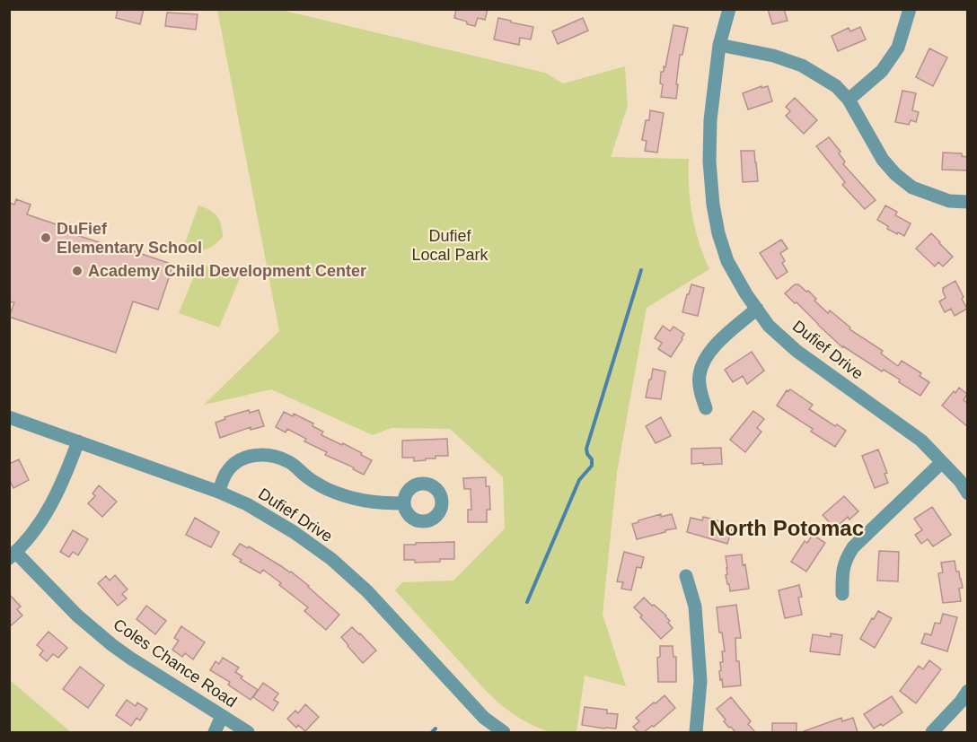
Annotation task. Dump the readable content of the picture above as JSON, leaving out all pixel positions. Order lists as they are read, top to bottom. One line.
{"streets":{"street":["Dufief Drive","Coles Chance Road"]},"districts":["North Potomac"],"parks":["Dufief Local Park"],"places":["DuFief Elementary School","Academy Child Development Center"]}
